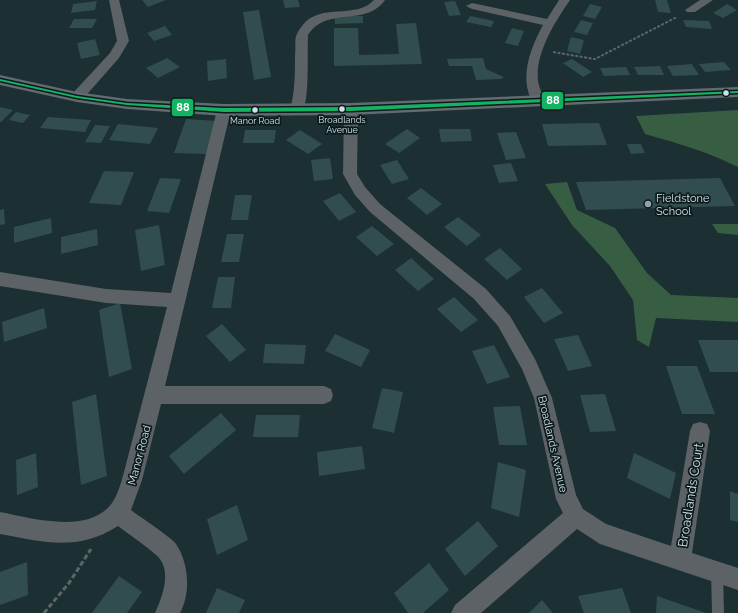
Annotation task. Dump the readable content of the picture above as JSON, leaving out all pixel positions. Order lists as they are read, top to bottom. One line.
{"streets":{"street":["Broadlands Avenue","Manor Road","Broadlands Court"]},"crossings":[["Broadlands Avenue","Broadlands Court"]],"places":["Broadlands Avenue","Manor Road","Fieldstone School"],"lines":["transit line 88"]}
